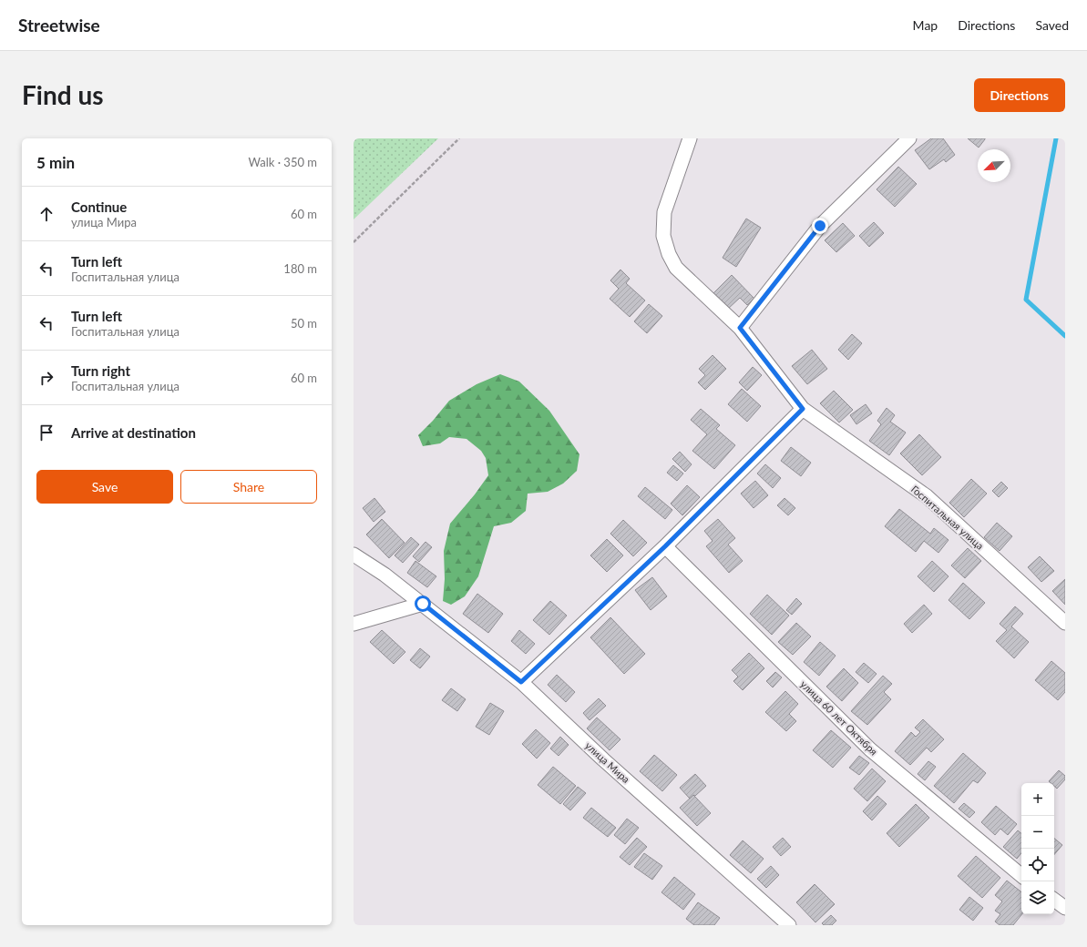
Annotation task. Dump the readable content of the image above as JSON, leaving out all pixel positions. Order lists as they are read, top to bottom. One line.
{"streets":{"street":["Госпитальная улица","улица 60 лет Октября","улица Мира"]},"north":"bottom left","page":{"header":"Streetwise","nav":["Map","Directions","Saved"],"buttons":["Directions",["Save","Share"]],"title":"Find us","heading":["5 min","Walk · 350 m"],"list":[["Continue","улица Мира","60 m"],["Turn left","Госпитальная улица","180 m"],["Turn left","Госпитальная улица","50 m"],["Turn right","Госпитальная улица","60 m"],"Arrive at destination"],"map_buttons":["+","−"]}}
